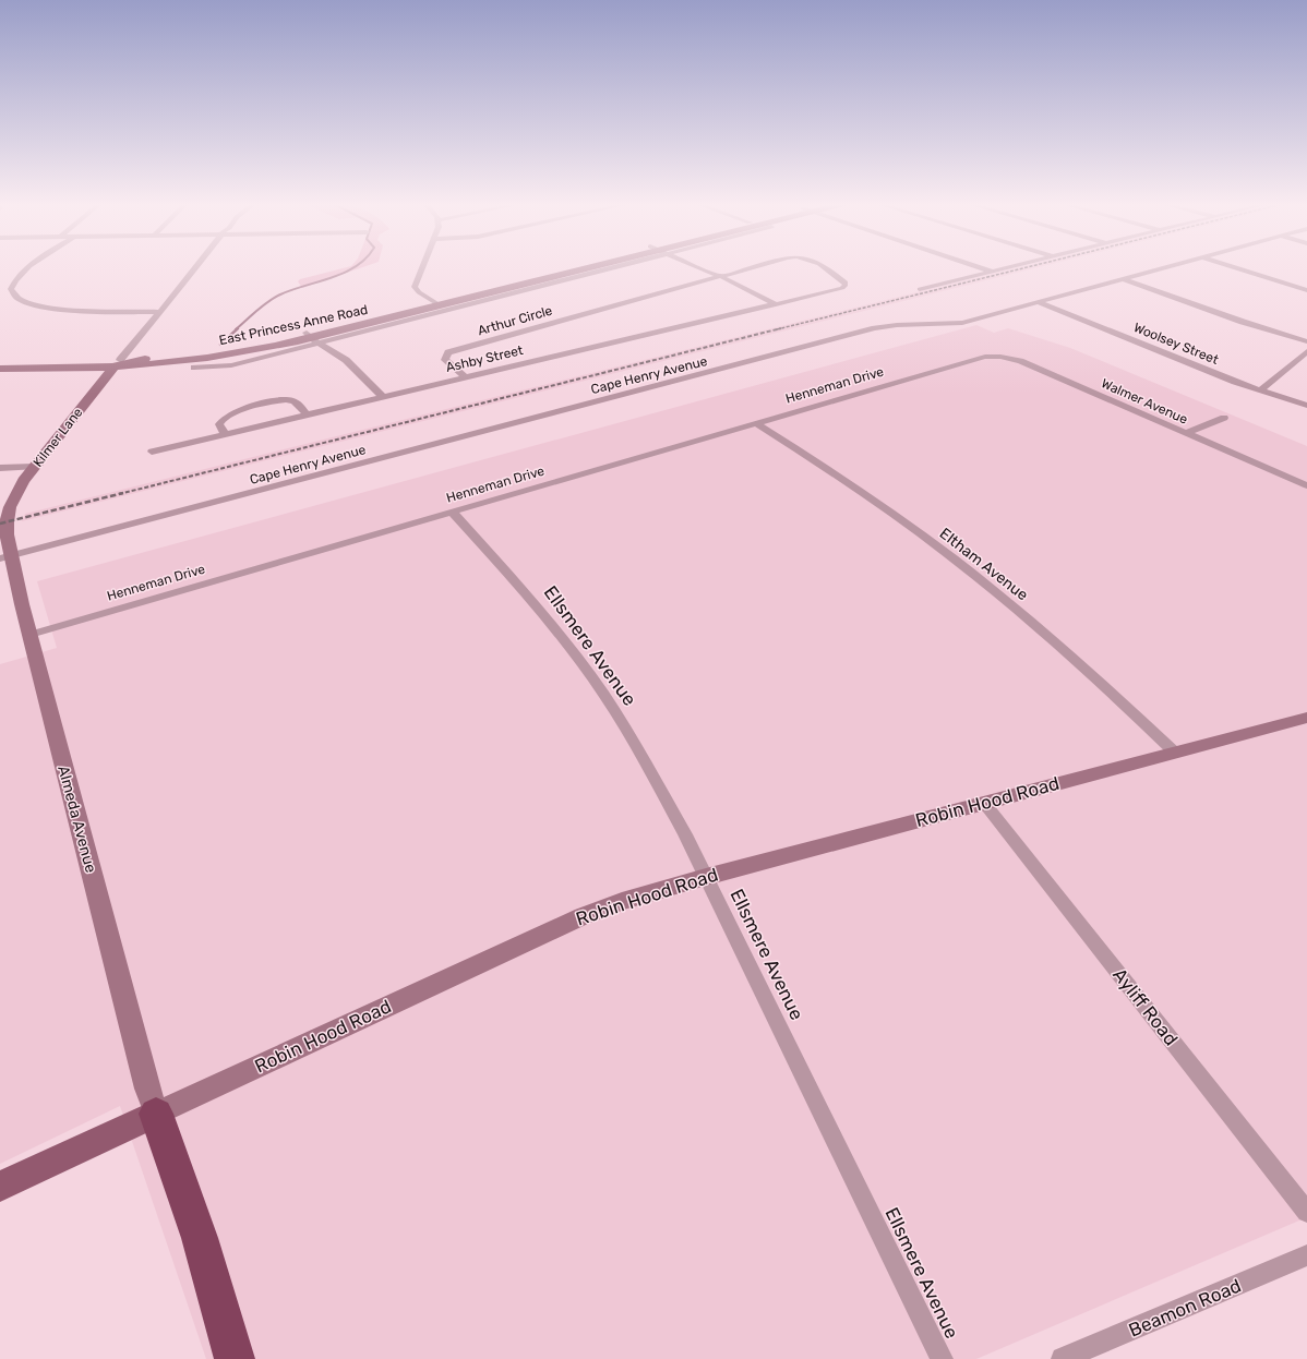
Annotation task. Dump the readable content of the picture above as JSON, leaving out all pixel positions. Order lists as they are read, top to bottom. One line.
{"streets":{"main road":["Robin Hood Road"],"street":["Arthur Circle","East Princess Anne Road","Woolsey Street","Ashby Street","Cape Henry Avenue","Henneman Drive","Walmer Avenue","Kilmer Lane","Eltham Avenue","Ellsmere Avenue","Almeda Avenue","Ayliff Road","Beamon Road"]},"crossings":[["Arthur Circle","Ashby Street"],["East Princess Anne Road","Kilmer Lane"],["Woolsey Street","Cape Henry Avenue"],["Cape Henry Avenue","Almeda Avenue"],["Henneman Drive","Walmer Avenue"],["Henneman Drive","Eltham Avenue"],["Henneman Drive","Ellsmere Avenue"],["Henneman Drive","Almeda Avenue"],["Kilmer Lane","Almeda Avenue"],["Eltham Avenue","Robin Hood Road"],["Ellsmere Avenue","Robin Hood Road"],["Robin Hood Road","Almeda Avenue"],["Robin Hood Road","Ayliff Road"]]}
